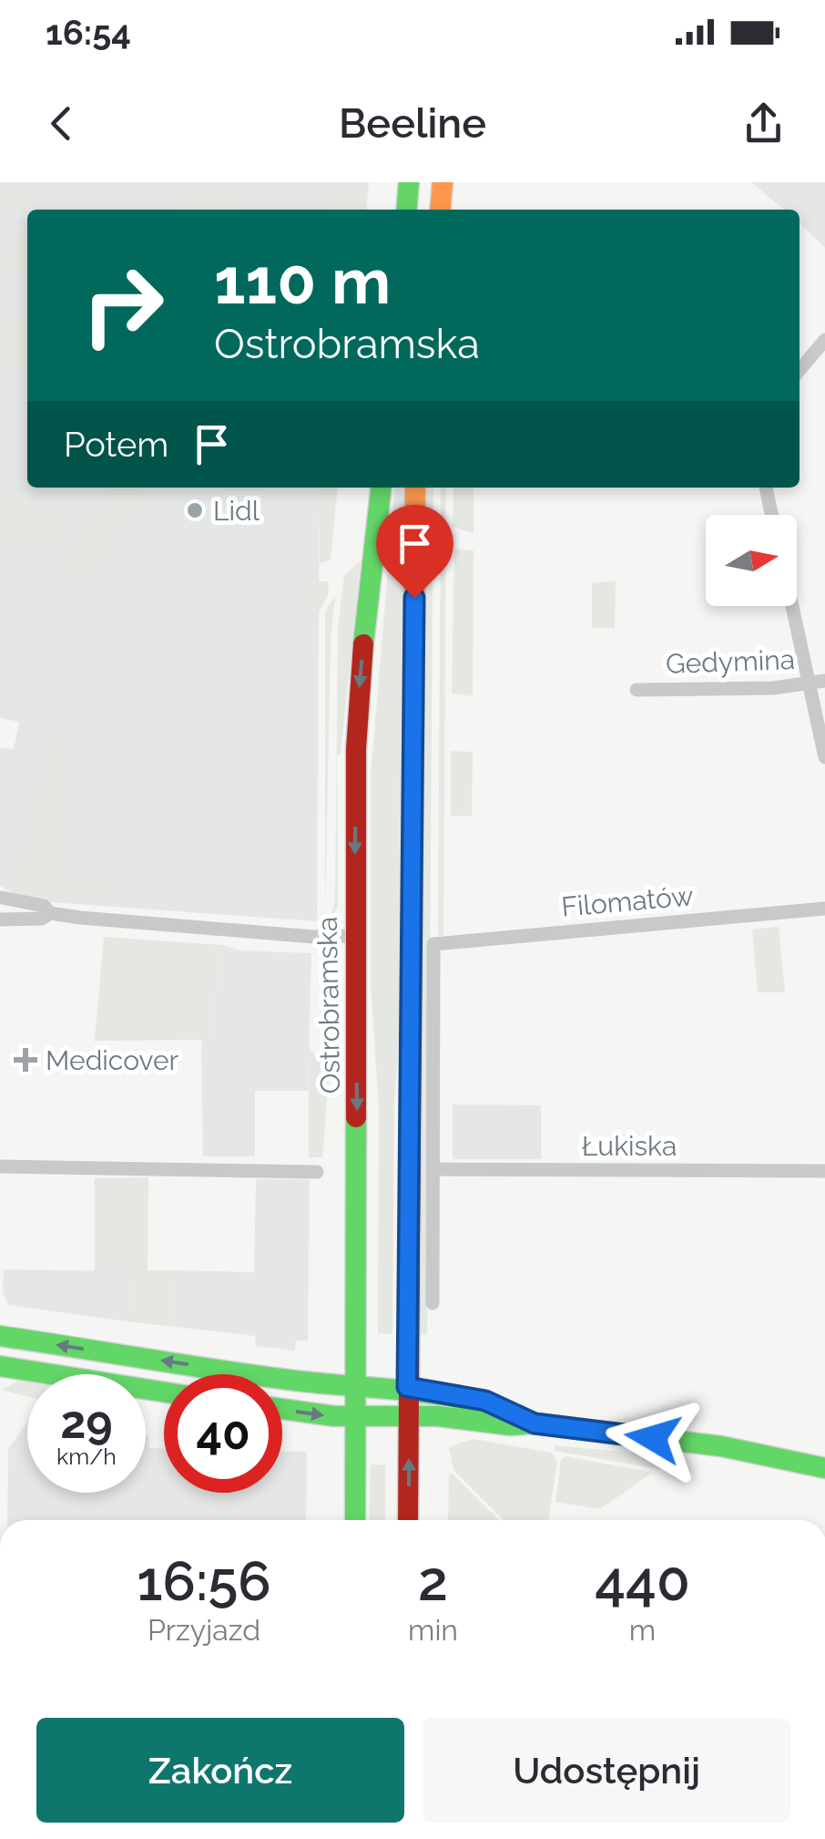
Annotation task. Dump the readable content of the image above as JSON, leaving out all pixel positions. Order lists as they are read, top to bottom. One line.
{"streets":{"main road":["Ostrobramska"],"street":["Gedymina","Filomatów","Łukiska"]},"crossings":[["Filomatów","Łukiska"]],"places":{"other":["Lidl"],"health":["Medicover"]},"north":"right","page":{"status":"16:54","header":"Beeline","turn":["110 m","Ostrobramska"],"then":"Potem","speed":"29 km/h","limit":"40","eta":["16:56","Przyjazd","2","min","440","m"],"buttons":["Zakończ","Udostępnij"]}}
